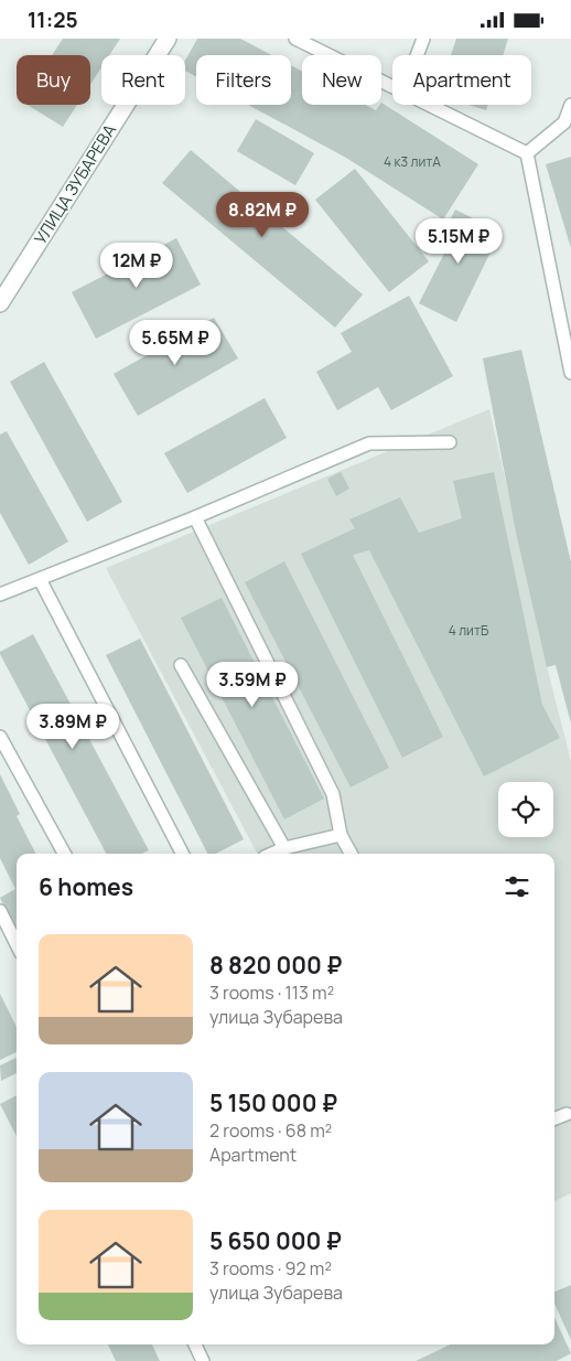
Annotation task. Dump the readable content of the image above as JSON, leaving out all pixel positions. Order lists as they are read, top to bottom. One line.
{"streets":{"street":["УЛИЦА ЗУБАРЕВА"]},"house_numbers":["4 к3 литА","4 литБ"],"page":{"status":"11:25","chip":["Buy","Rent","Filters","New","Apartment"],"price":["8.82M ₽","5.15M ₽","12M ₽","5.65M ₽","3.59M ₽","3.89M ₽"],"heading":"6 homes","list":[{"name":"8 820 000 ₽","note":"3 rooms · 113 m² · улица Зубарева"},{"name":"5 150 000 ₽","note":"2 rooms · 68 m² · Apartment"},{"name":"5 650 000 ₽","note":"3 rooms · 92 m² · улица Зубарева"}]}}
